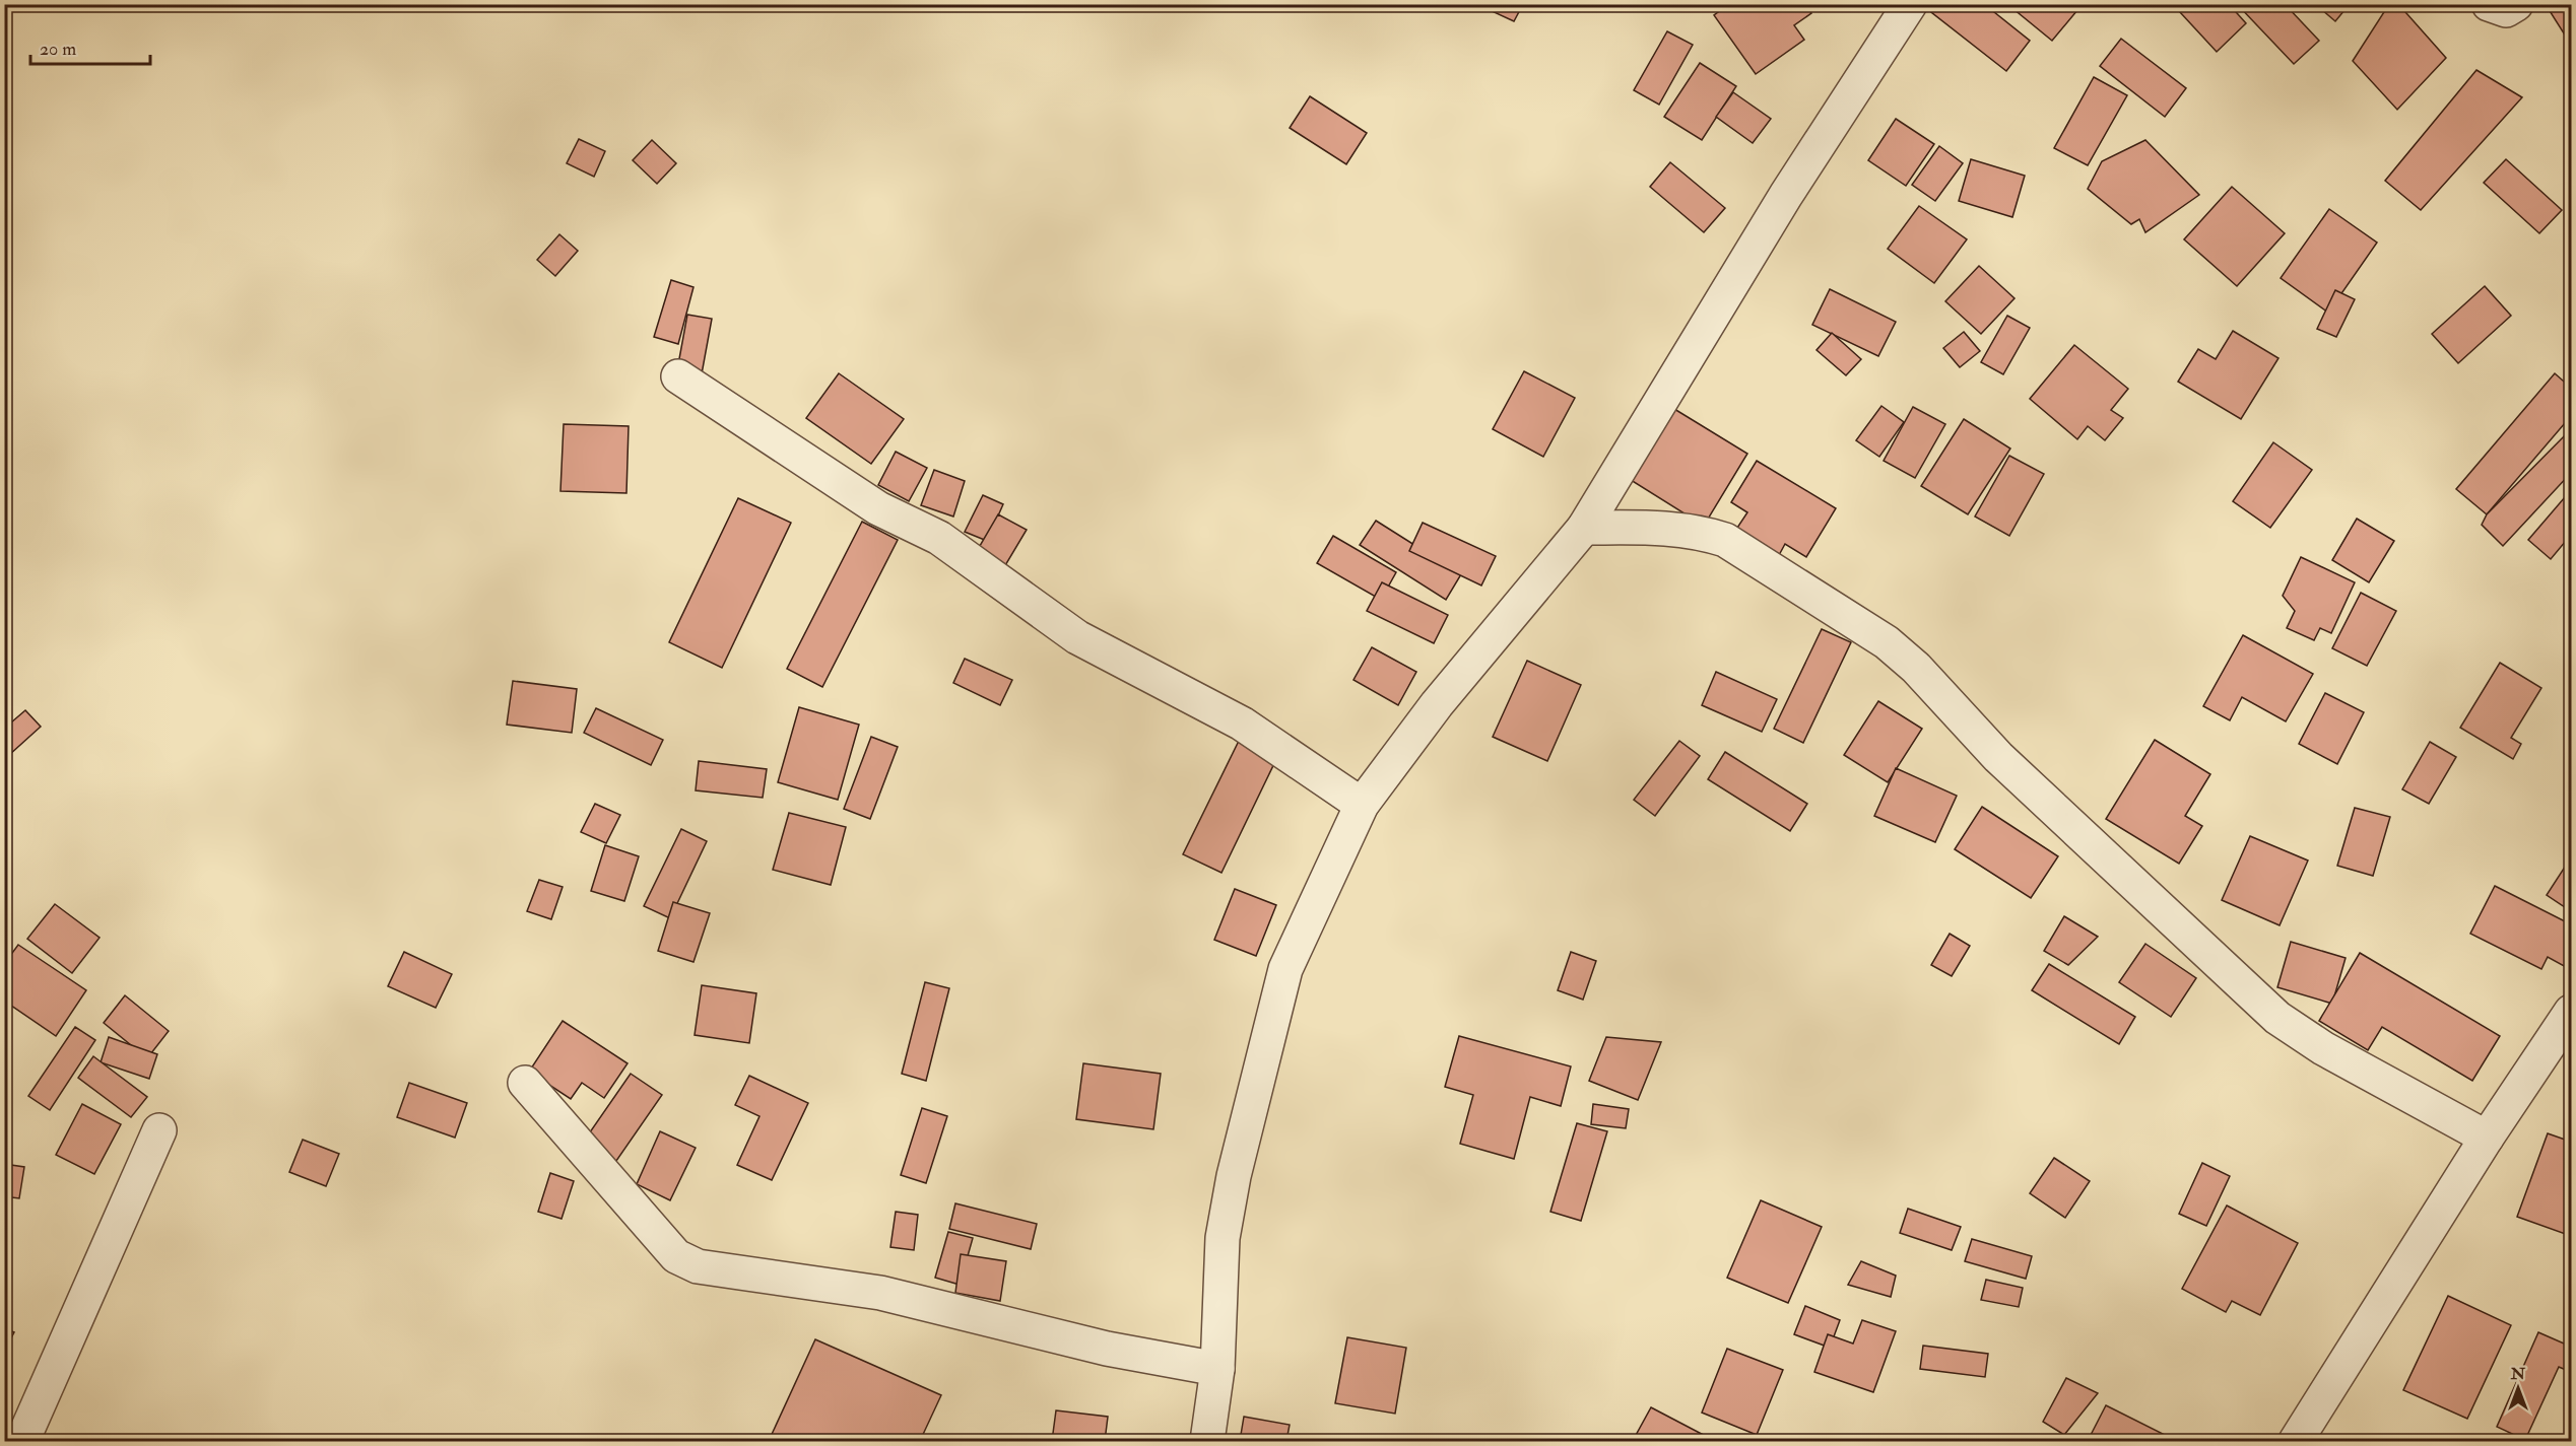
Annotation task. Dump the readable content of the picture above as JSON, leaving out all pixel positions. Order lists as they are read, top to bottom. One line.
{"scale_bar":"20 m","north":"top"}
